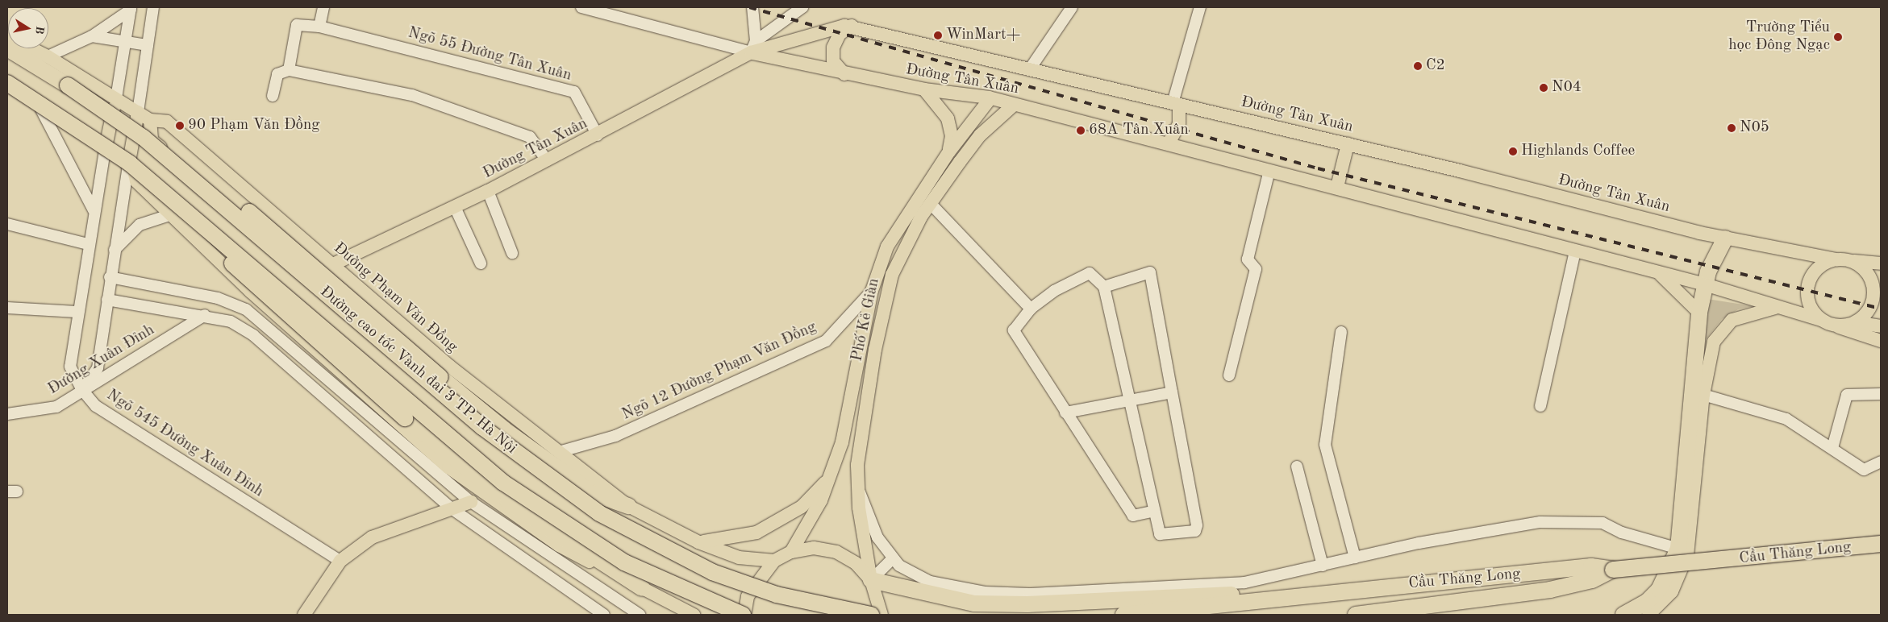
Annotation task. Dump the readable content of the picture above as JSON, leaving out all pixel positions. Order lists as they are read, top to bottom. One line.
{"streets":{"highway":["Đường cao tốc Vành đai 3 TP. Hà Nội","Cầu Thăng Long"],"main road":["Đường Tân Xuân","Đường Phạm Văn Đồng","Phố Kẻ Giàn"],"street":["Ngõ 55 Đường Tân Xuân","Đường Xuân Đỉnh","Ngõ 12 Đường Phạm Văn Đồng","Ngõ 545 Đường Xuân Đỉnh"]},"crossings":[["Ngõ 55 Đường Tân Xuân","Đường Tân Xuân"],["Đường Tân Xuân","Đường Phạm Văn Đồng"],["Đường Tân Xuân","Phố Kẻ Giàn"],["Đường Phạm Văn Đồng","Ngõ 12 Đường Phạm Văn Đồng"],["Phố Kẻ Giàn","Ngõ 12 Đường Phạm Văn Đồng"],["Đường Xuân Đỉnh","Ngõ 545 Đường Xuân Đỉnh"]],"places":["WinMart+","Trường Tiểu học Đông Ngạc","C2","N04","90 Phạm Văn Đồng","N05","68A Tân Xuân","Highlands Coffee"],"north":"right"}
